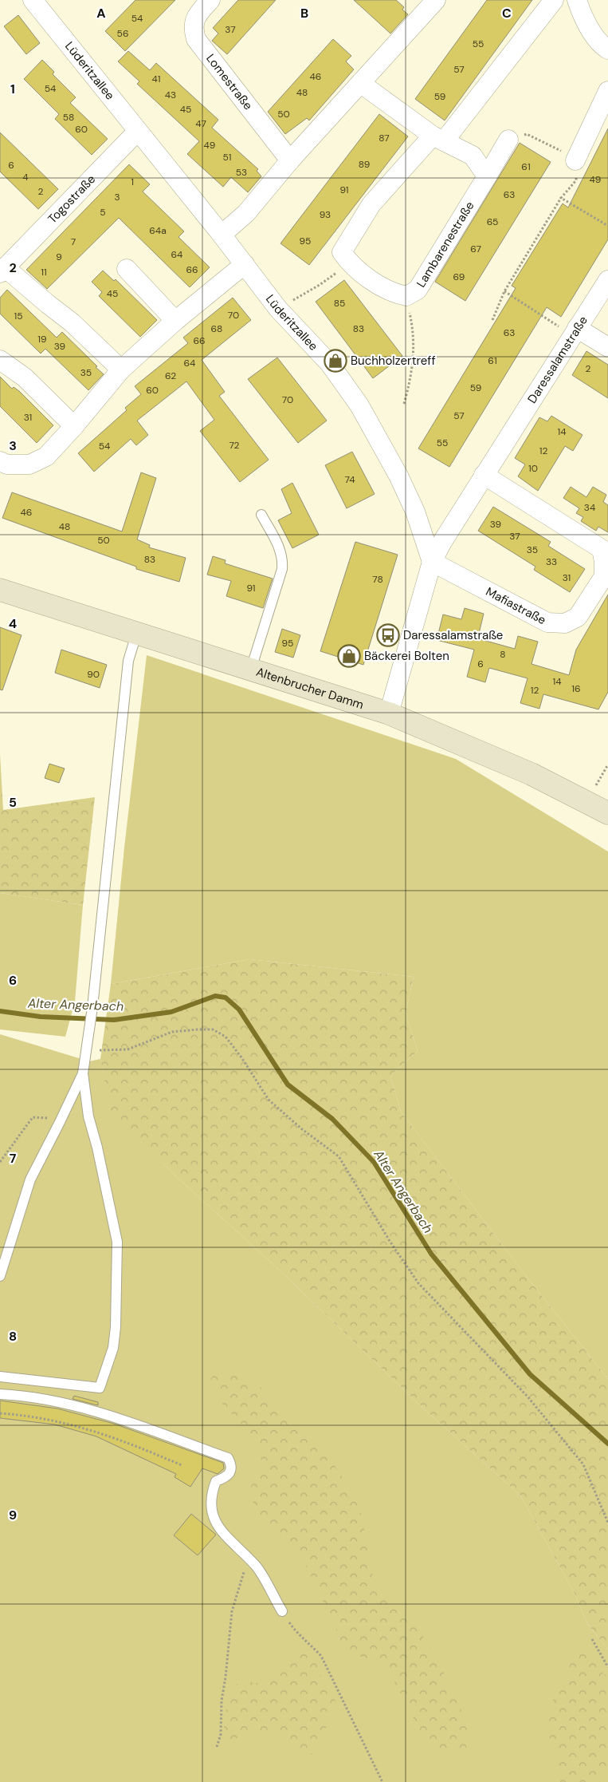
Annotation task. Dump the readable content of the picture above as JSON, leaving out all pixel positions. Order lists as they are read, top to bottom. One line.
{"streets":{"main road":["Altenbrucher Damm"],"street":["Lüderitzallee","Lomestraße","Togostraße","Lambarenestraße","Daressalamstraße","Mafiastraße"]},"crossings":[["Lüderitzallee","Togostraße"],["Lüderitzallee","Daressalamstraße"],["Lüderitzallee","Mafiastraße"],["Daressalamstraße","Mafiastraße"]],"water":["Alter Angerbach"],"places":{"shop":["Buchholzertreff","Bäckerei Bolten"],"bus stop":["Daressalamstraße"]},"house_numbers":["54","37","56","55","57","46","41","54","48","43","59","45","50","58","47","60","87","49","51","89","6","61","53","4","49","1","91","2","63","3","5","93","65","64a","95","7","67","64","9","66","11","69","45","85","70","15","68","83","63","19","66","39","61","64","2","35","62","59","60","70","57","31","14","55","72","54","12","10","74","34","46","39","48","37","50","35","83","33","31","78","91","95","8","6","90","14","16","12"],"grid":{"columns":["A","B","C"],"rows":["1","2","3","4","5","6","7","8","9"]}}
